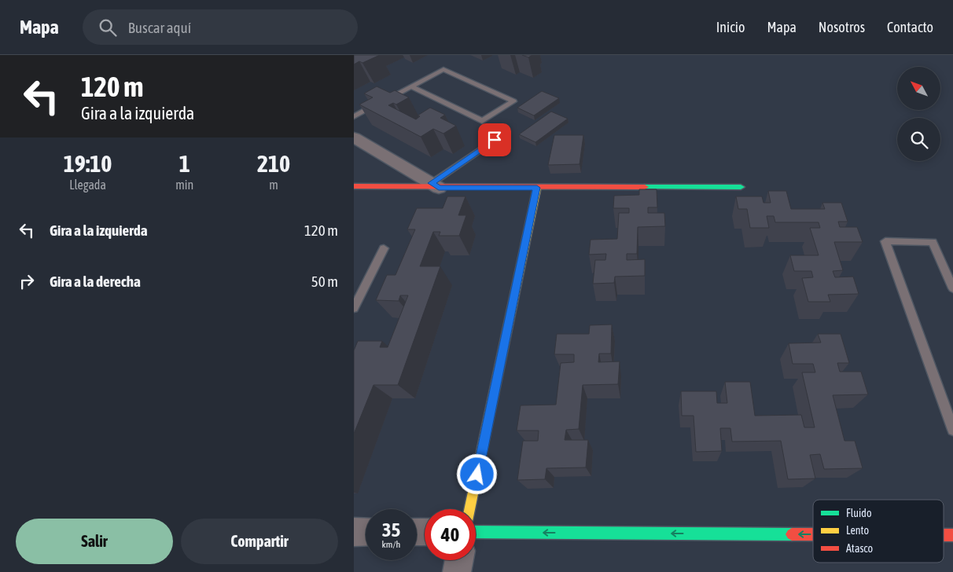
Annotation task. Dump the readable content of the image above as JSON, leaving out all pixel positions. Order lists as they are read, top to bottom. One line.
{"legend":["Fluido","Lento","Atasco"],"north":"top left","page":{"header":"Mapa","search":"Buscar aquí","nav":["Inicio","Mapa","Nosotros","Contacto"],"turn":["120 m","Gira a la izquierda"],"eta":["19:10","Llegada","1","min","210","m"],"list":[{"name":"Gira a la izquierda","value":"120 m"},{"name":"Gira a la derecha","value":"50 m"}],"speed":"35 km/h","limit":"40","buttons":["Salir","Compartir"]}}
